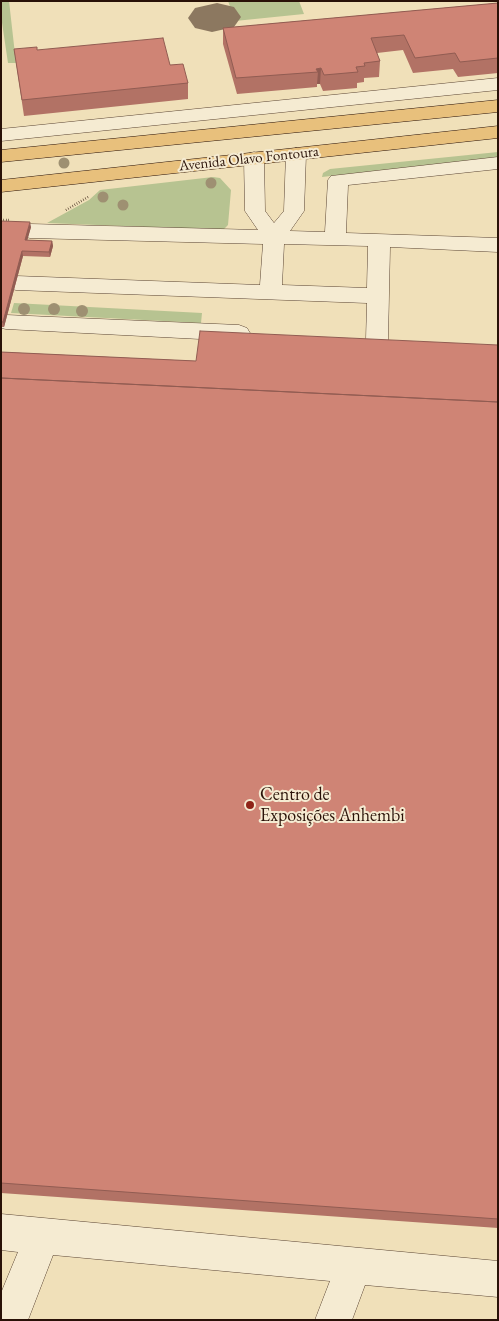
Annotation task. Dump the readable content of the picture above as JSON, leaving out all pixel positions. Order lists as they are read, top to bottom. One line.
{"streets":{"main road":["Avenida Olavo Fontoura"]},"places":["Centro de Exposições Anhembi"]}
